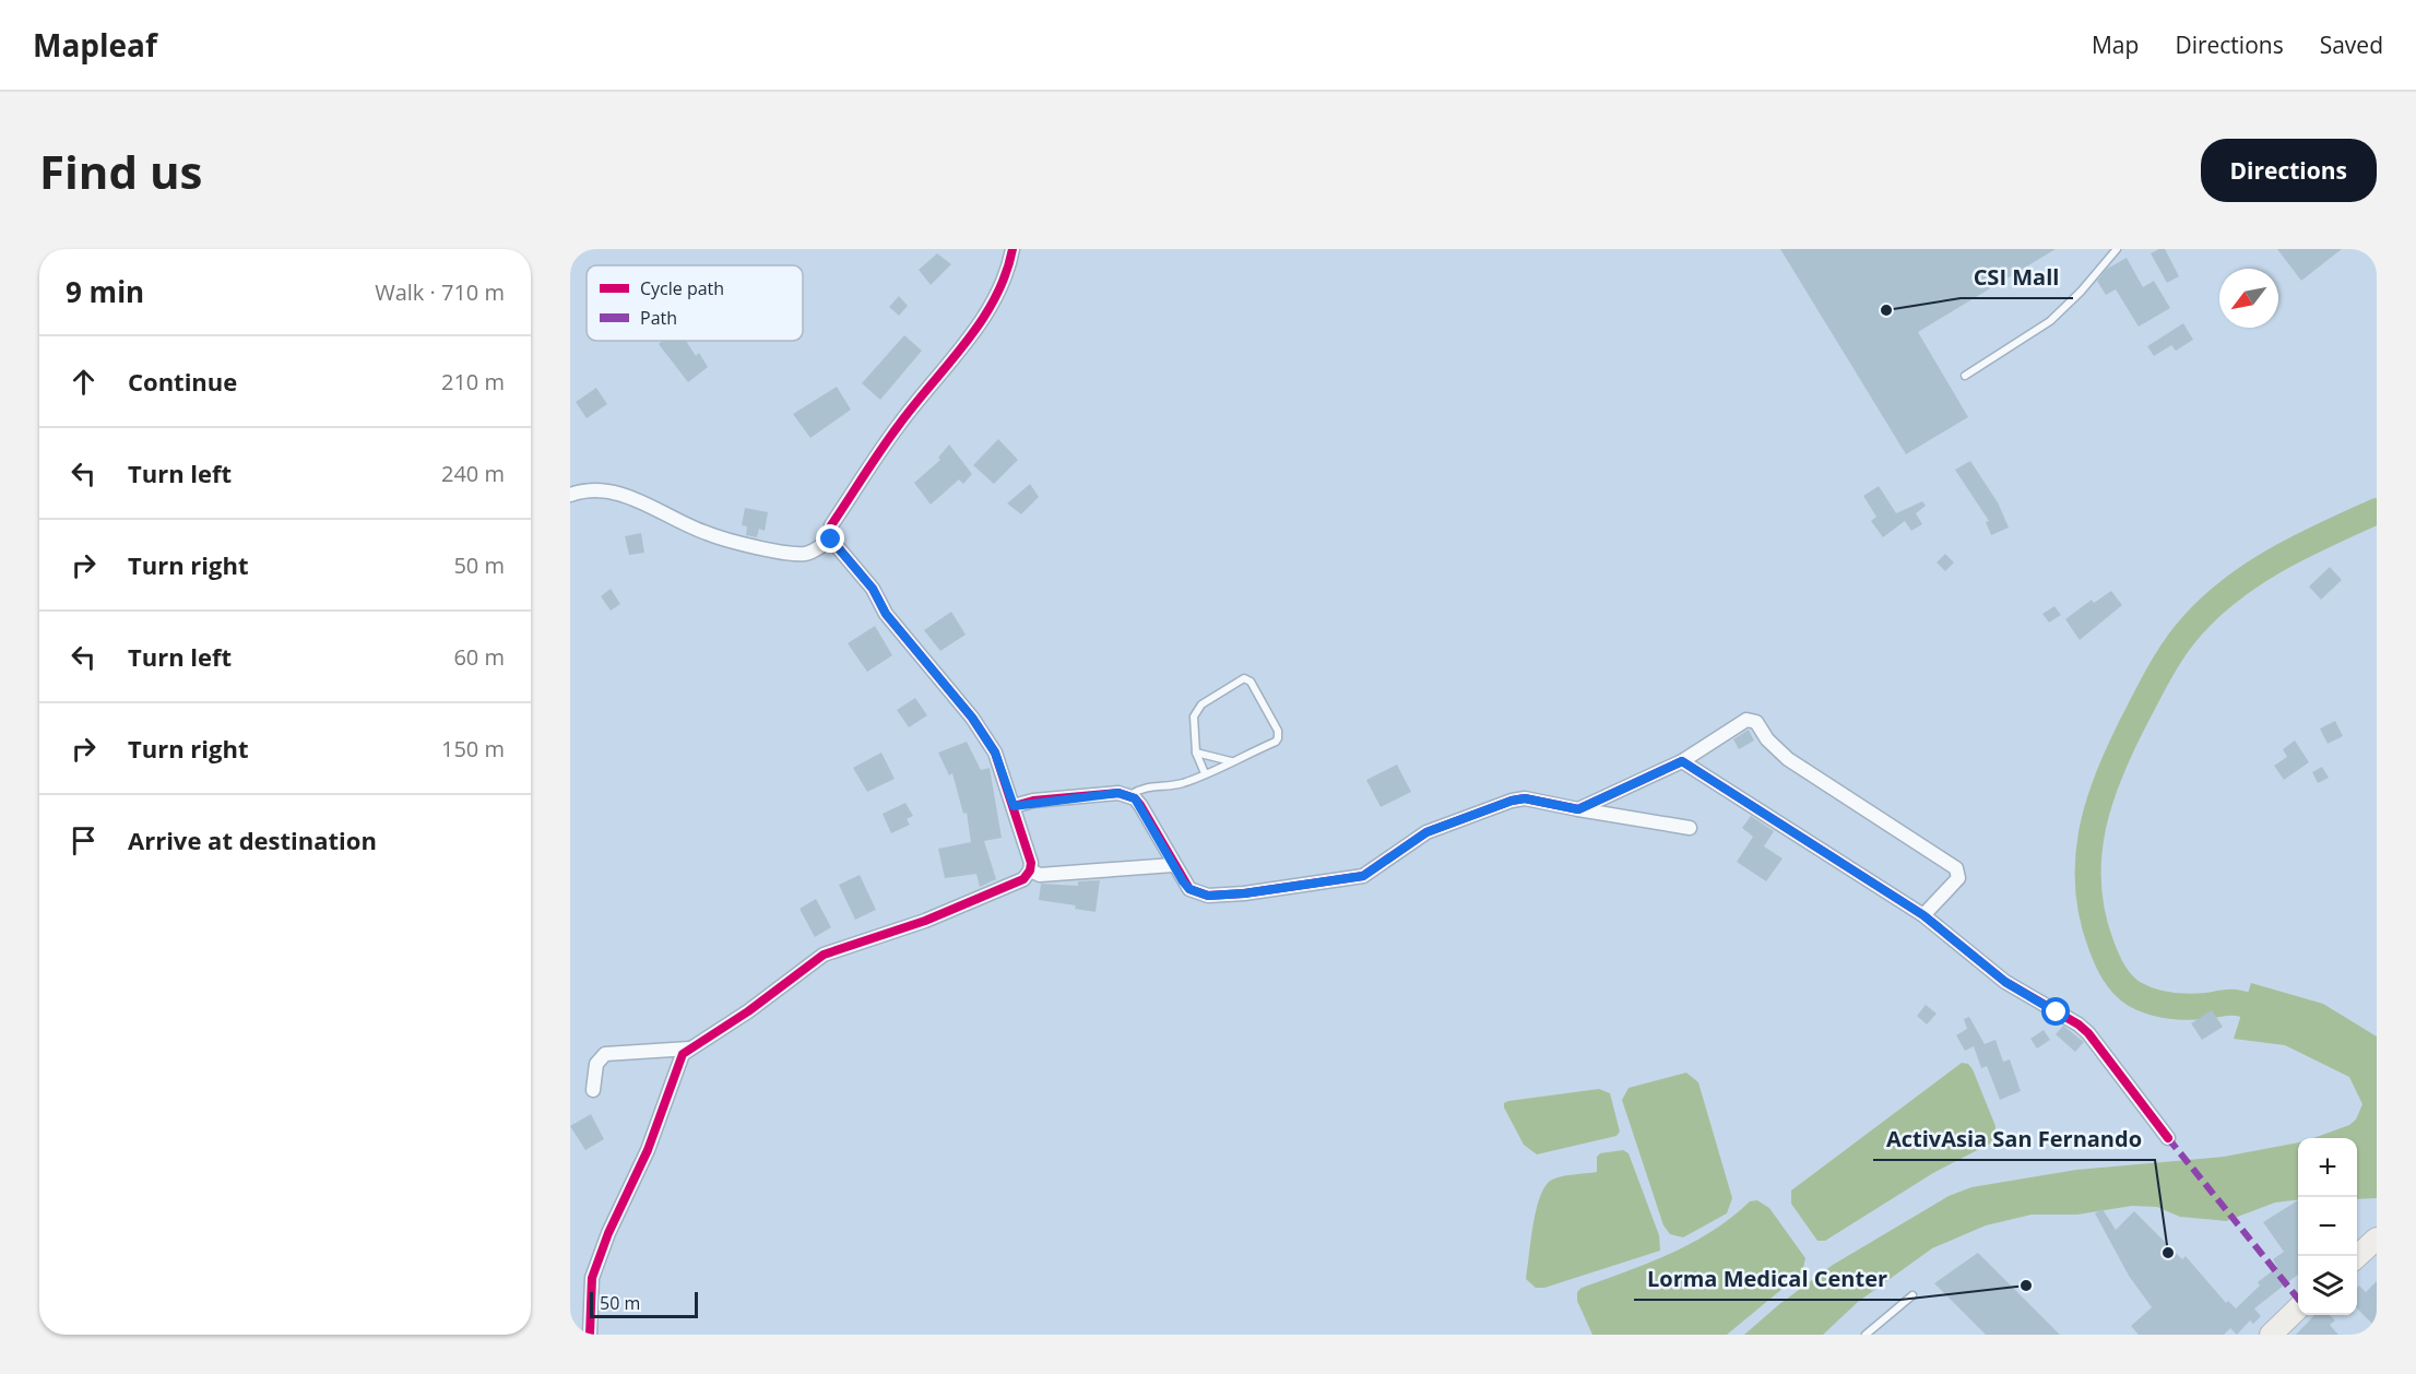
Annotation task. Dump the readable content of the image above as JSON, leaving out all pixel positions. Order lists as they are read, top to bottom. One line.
{"places":["CSI Mall","ActivAsia San Fernando","Lorma Medical Center"],"legend":["Cycle path","Path"],"scale_bar":"50 m","north":"bottom left","page":{"header":"Mapleaf","nav":["Map","Directions","Saved"],"buttons":"Directions","title":"Find us","heading":["9 min","Walk · 710 m"],"list":[["Continue","210 m"],["Turn left","240 m"],["Turn right","50 m"],["Turn left","60 m"],["Turn right","150 m"],"Arrive at destination"],"map_buttons":["+","−"],"scale":"50 m"}}
